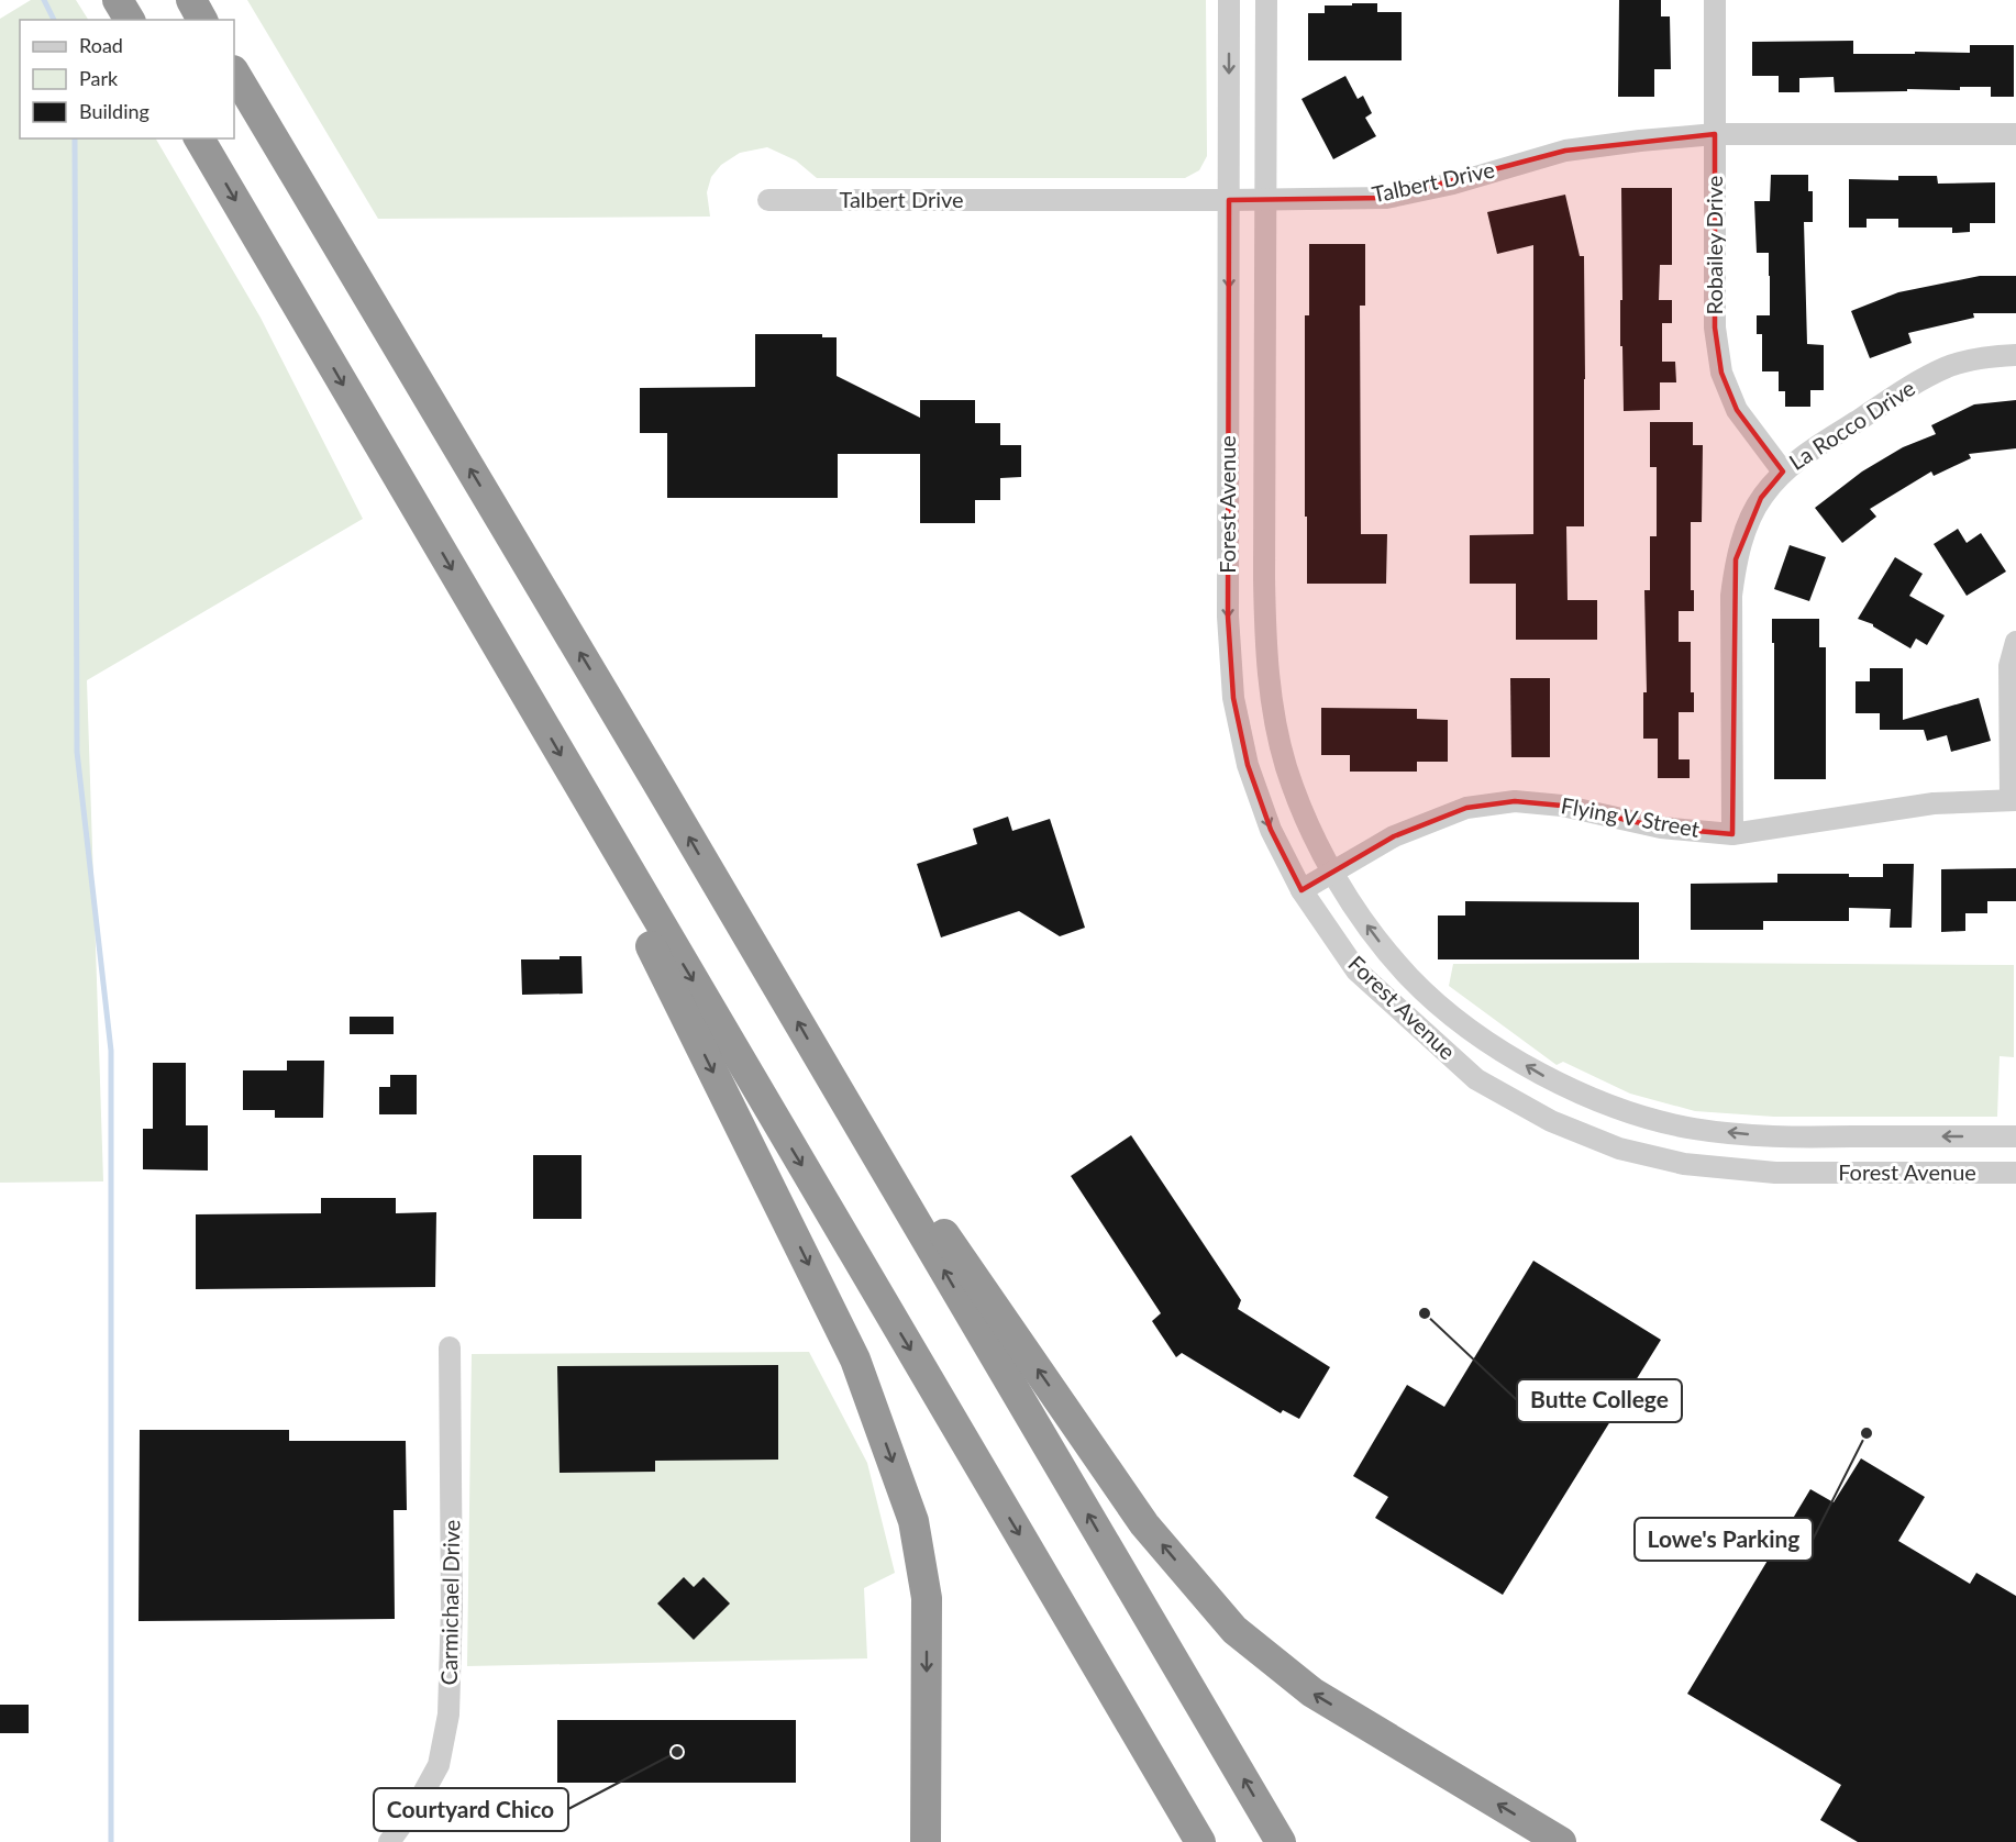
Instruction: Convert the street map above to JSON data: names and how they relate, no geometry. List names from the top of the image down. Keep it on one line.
{"streets":{"street":["Talbert Drive","Robailey Drive","La Rocco Drive","Forest Avenue","Flying V Street","Carmichael Drive"]},"crossings":[["Talbert Drive","Robailey Drive"],["Talbert Drive","Forest Avenue"],["Robailey Drive","La Rocco Drive"],["La Rocco Drive","Flying V Street"],["Forest Avenue","Flying V Street"]],"places":["Butte College","Lowe's Parking","Courtyard Chico"],"legend":["Road","Park","Building"]}
